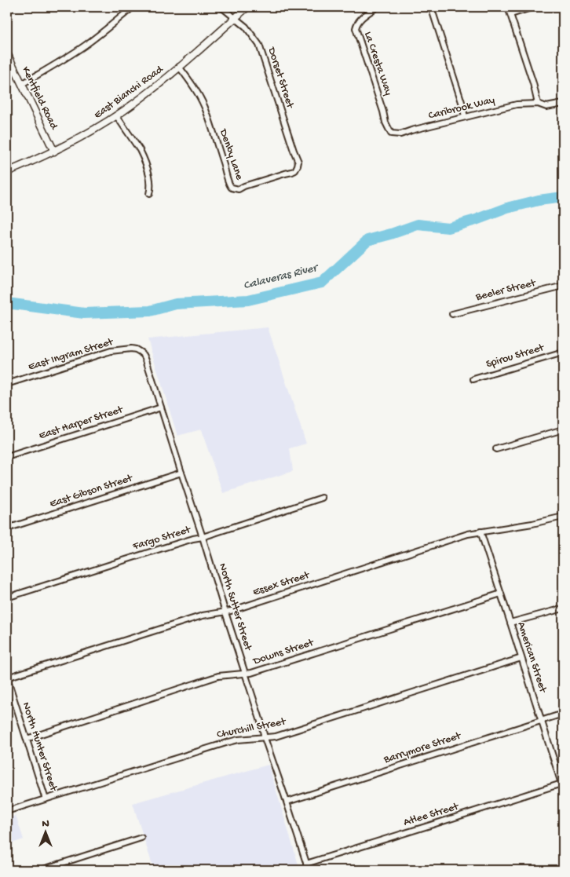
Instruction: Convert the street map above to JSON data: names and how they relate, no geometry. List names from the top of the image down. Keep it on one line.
{"streets":{"street":["La Cresta Way","Dorset Street","East Bianchi Road","Kentfield Road","Caribrook Way","Denby Lane","Beeler Street","East Ingram Street","Spirou Street","East Harper Street","East Gibson Street","Fargo Street","Essex Street","North Sutter Street","Downs Street","American Street","Churchill Street","North Hunter Street","Barrymore Street","Atlee Street"]},"crossings":[["La Cresta Way","Caribrook Way"],["Dorset Street","East Bianchi Road"],["Dorset Street","Denby Lane"],["East Bianchi Road","Kentfield Road"],["East Bianchi Road","Denby Lane"],["East Ingram Street","North Sutter Street"],["East Harper Street","North Sutter Street"],["East Gibson Street","North Sutter Street"],["Fargo Street","North Sutter Street"],["Essex Street","North Sutter Street"],["Essex Street","American Street"],["Essex Street","North Hunter Street"],["North Sutter Street","Downs Street"],["North Sutter Street","Churchill Street"],["North Sutter Street","Barrymore Street"],["North Sutter Street","Atlee Street"],["Downs Street","American Street"],["Downs Street","North Hunter Street"],["American Street","Churchill Street"],["American Street","Barrymore Street"],["American Street","Atlee Street"],["Churchill Street","North Hunter Street"]],"water":["Calaveras River"],"north":"top"}
